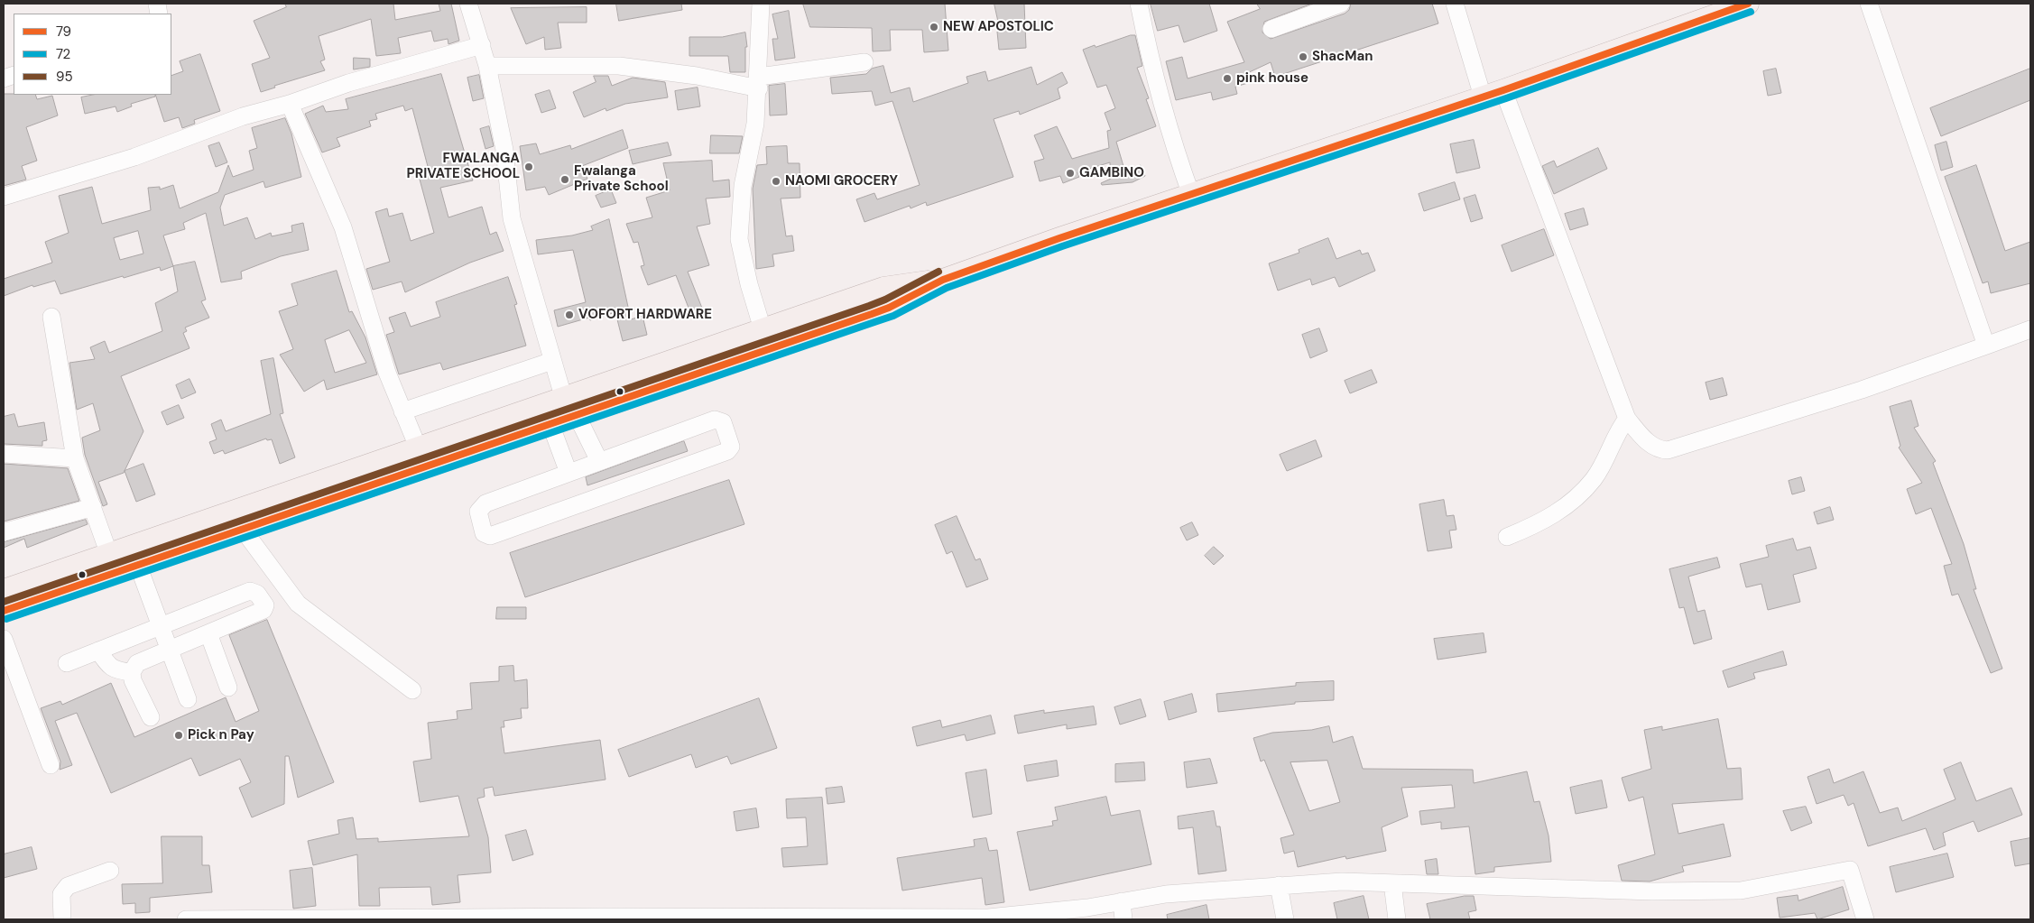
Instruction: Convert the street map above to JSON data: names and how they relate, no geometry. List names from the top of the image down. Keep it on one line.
{"places":["NEW APOSTOLIC","ShacMan","pink house","FWALANGA PRIVATE SCHOOL","GAMBINO","Fwalanga Private School","NAOMI GROCERY","VOFORT HARDWARE","Pick n Pay"],"lines":["transit line 79","transit line 72","transit line 95"],"legend":["79","72","95"]}
